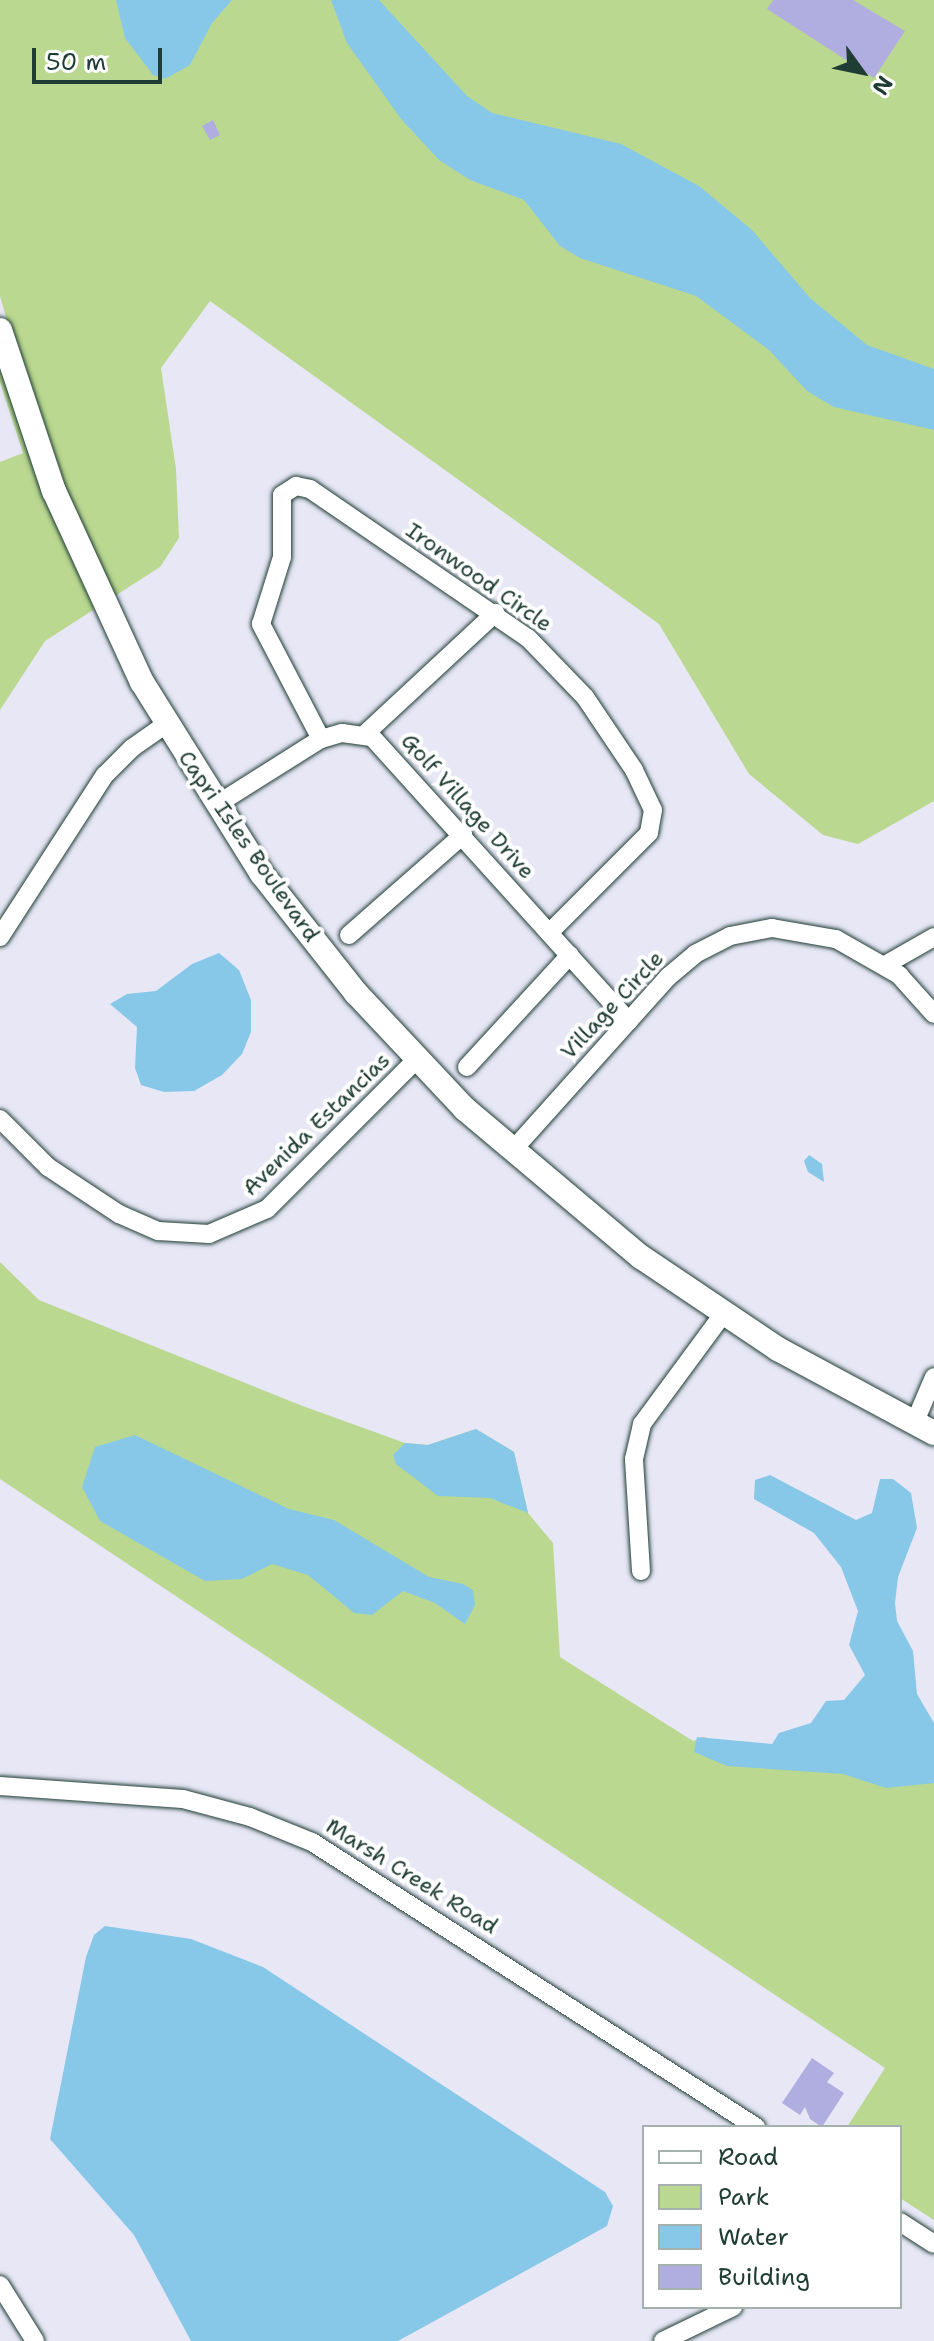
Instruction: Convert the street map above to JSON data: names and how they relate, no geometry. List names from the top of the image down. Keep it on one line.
{"streets":{"street":["Ironwood Circle","Golf Village Drive","Capri Isles Boulevard","Village Circle","Avenida Estancias","Marsh Creek Road"]},"crossings":[["Ironwood Circle","Golf Village Drive"],["Golf Village Drive","Capri Isles Boulevard"],["Capri Isles Boulevard","Village Circle"],["Capri Isles Boulevard","Avenida Estancias"]],"legend":["Road","Park","Water","Building"],"scale_bar":"50 m","north":"bottom right"}
